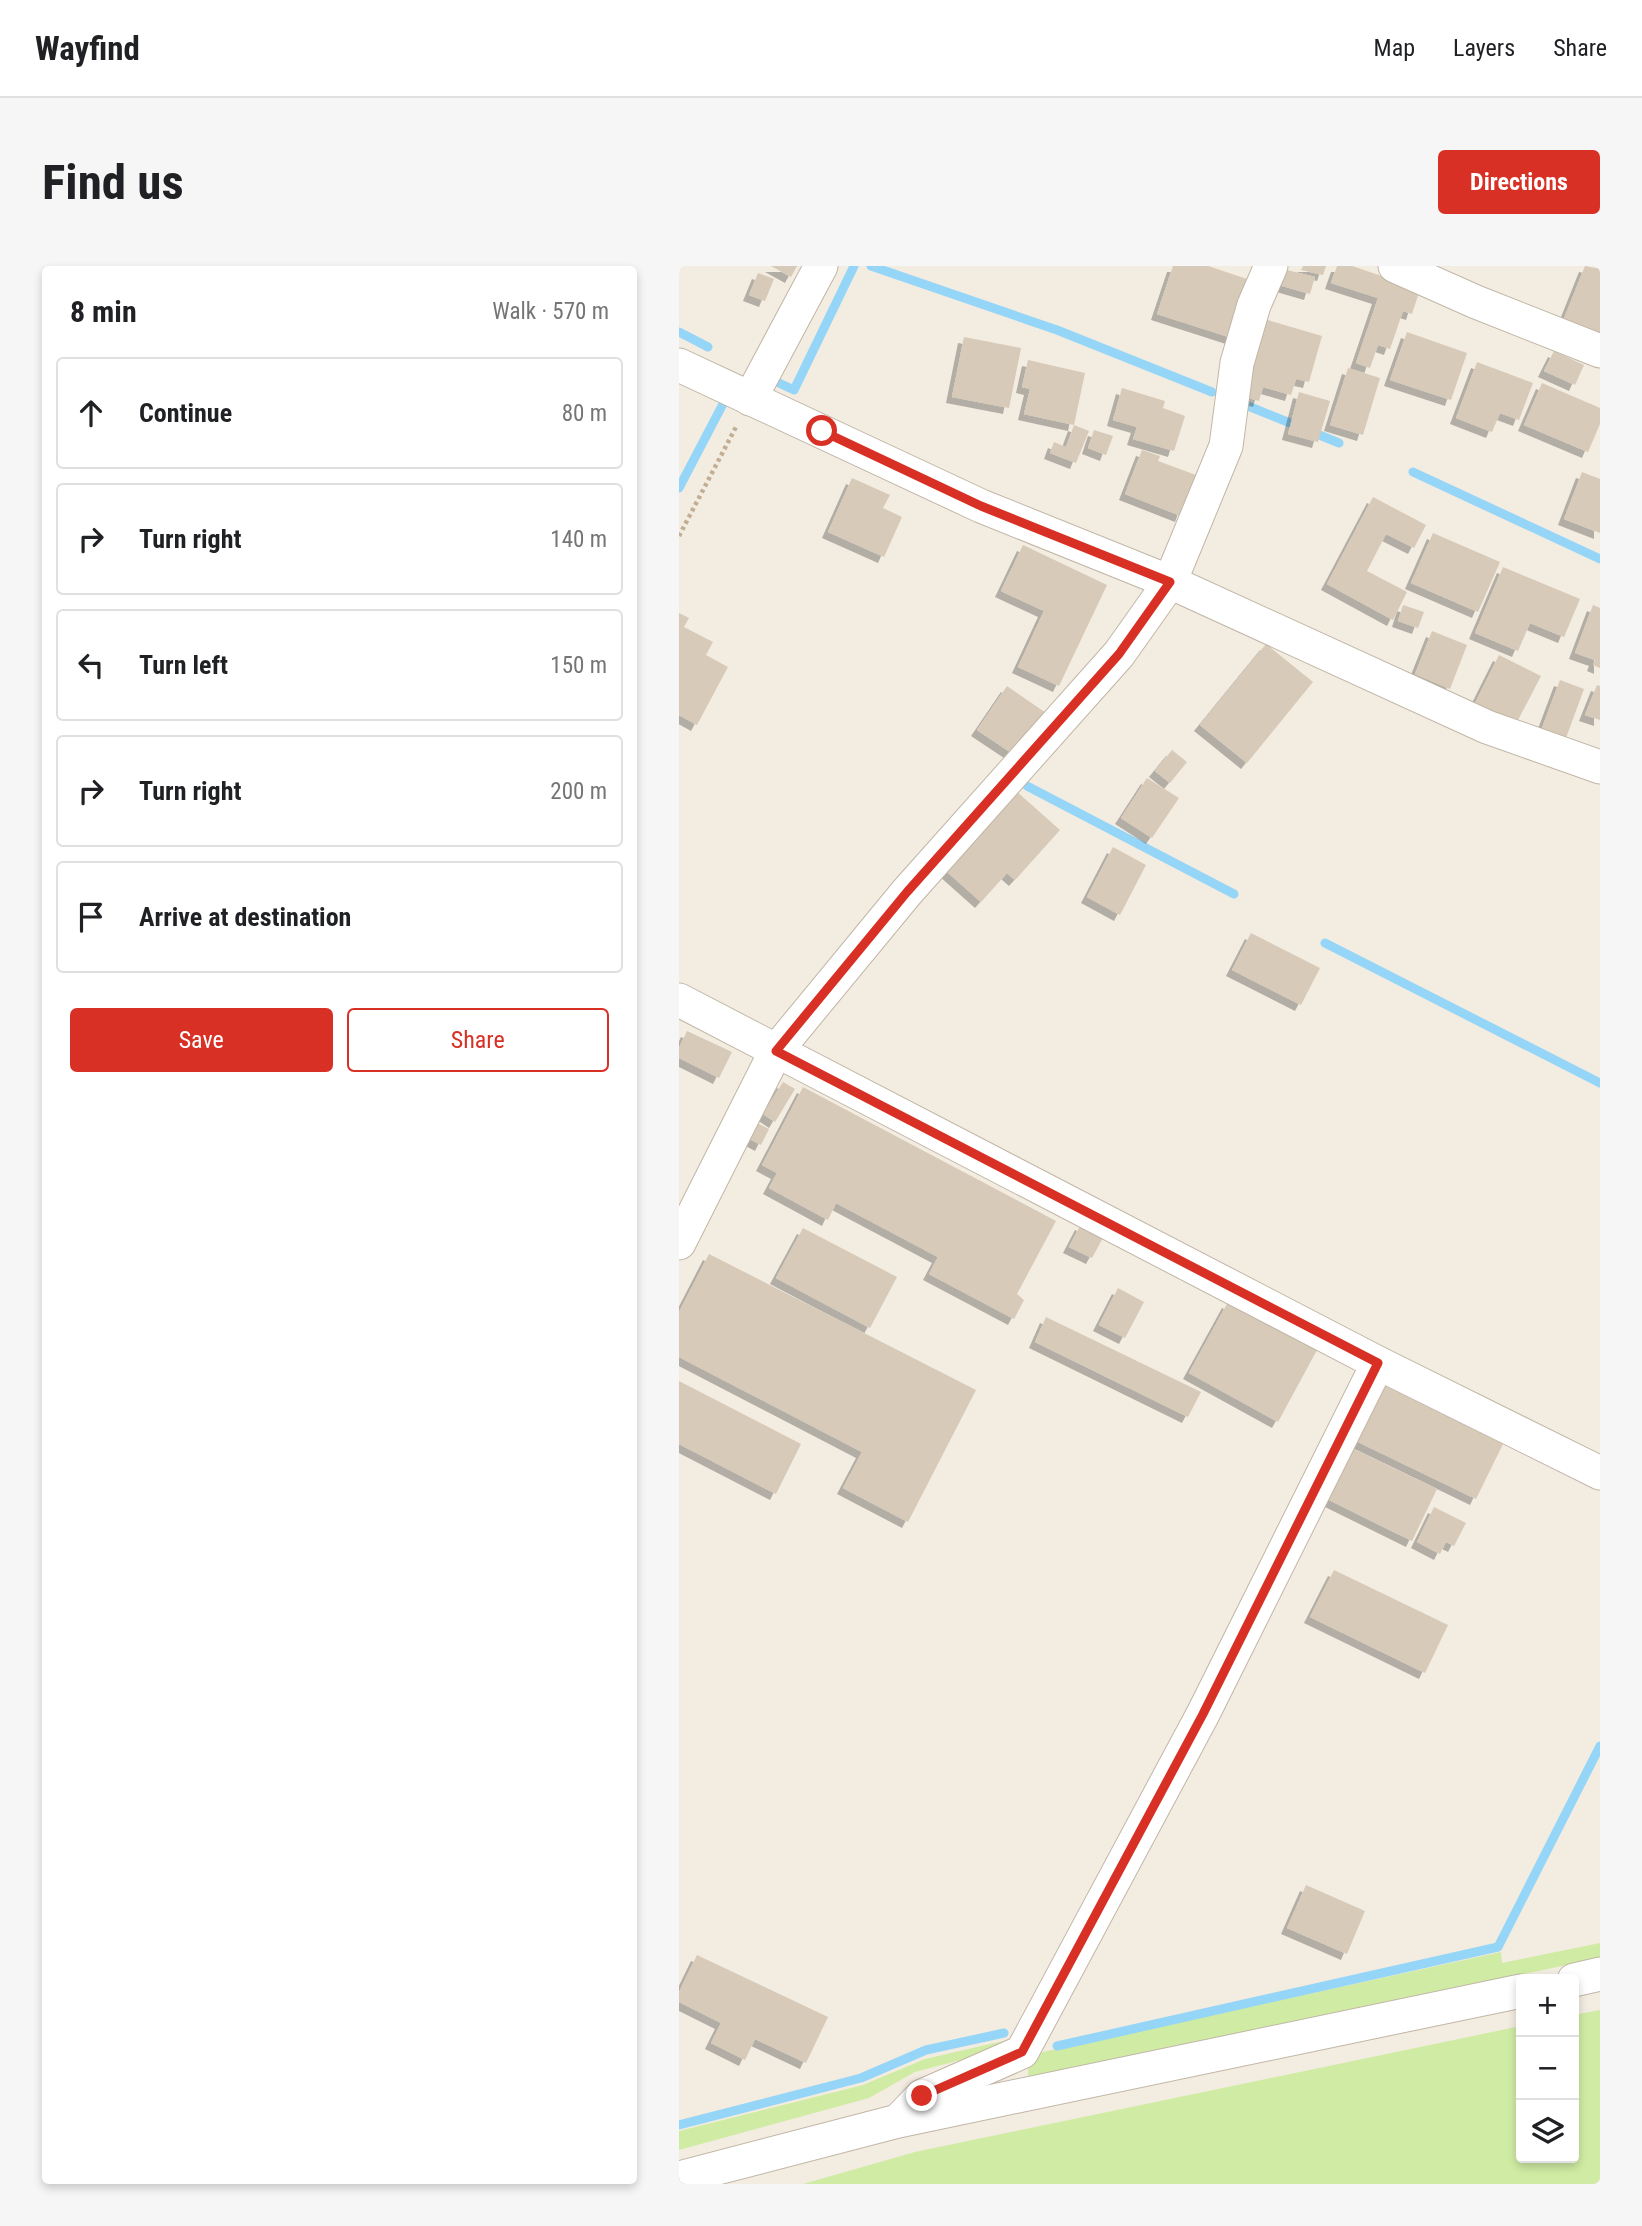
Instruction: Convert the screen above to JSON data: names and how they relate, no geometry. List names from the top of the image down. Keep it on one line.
{"page":{"header":"Wayfind","nav":["Map","Layers","Share"],"buttons":["Directions",["Save","Share"]],"title":"Find us","heading":["8 min","Walk · 570 m"],"list":[["Continue","80 m"],["Turn right","140 m"],["Turn left","150 m"],["Turn right","200 m"],"Arrive at destination"],"map_buttons":["+","−"]}}
